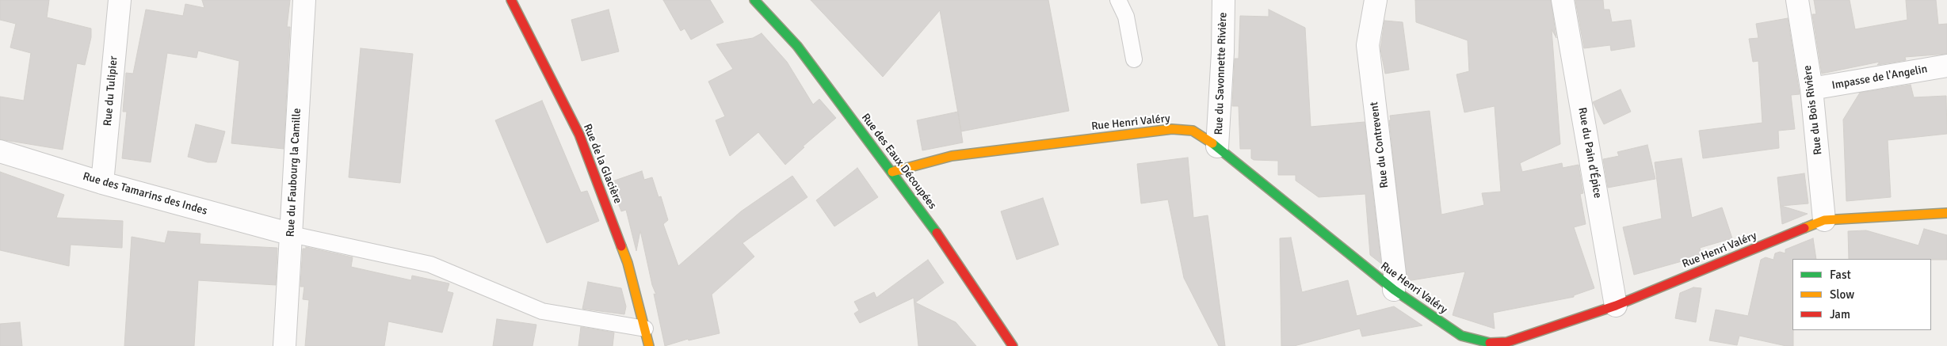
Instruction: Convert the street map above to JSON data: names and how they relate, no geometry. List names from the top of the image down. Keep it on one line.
{"streets":{"street":["Rue du Savonnette Rivière","Impasse de l'Angelin","Rue du Tulipier","Rue du Bois Rivière","Rue Henri Valéry","Rue du Contrevent","Rue du Pain d'Épice","Rue des Eaux Découpées","Rue de la Glacière","Rue du Faubourg la Camille","Rue des Tamarins des Indes"]},"crossings":[["Rue du Savonnette Rivière","Rue Henri Valéry"],["Impasse de l'Angelin","Rue du Bois Rivière"],["Rue du Tulipier","Rue des Tamarins des Indes"],["Rue du Bois Rivière","Rue Henri Valéry"],["Rue Henri Valéry","Rue du Contrevent"],["Rue Henri Valéry","Rue du Pain d'Épice"],["Rue Henri Valéry","Rue des Eaux Découpées"],["Rue du Faubourg la Camille","Rue des Tamarins des Indes"]],"legend":["Fast","Slow","Jam"]}
